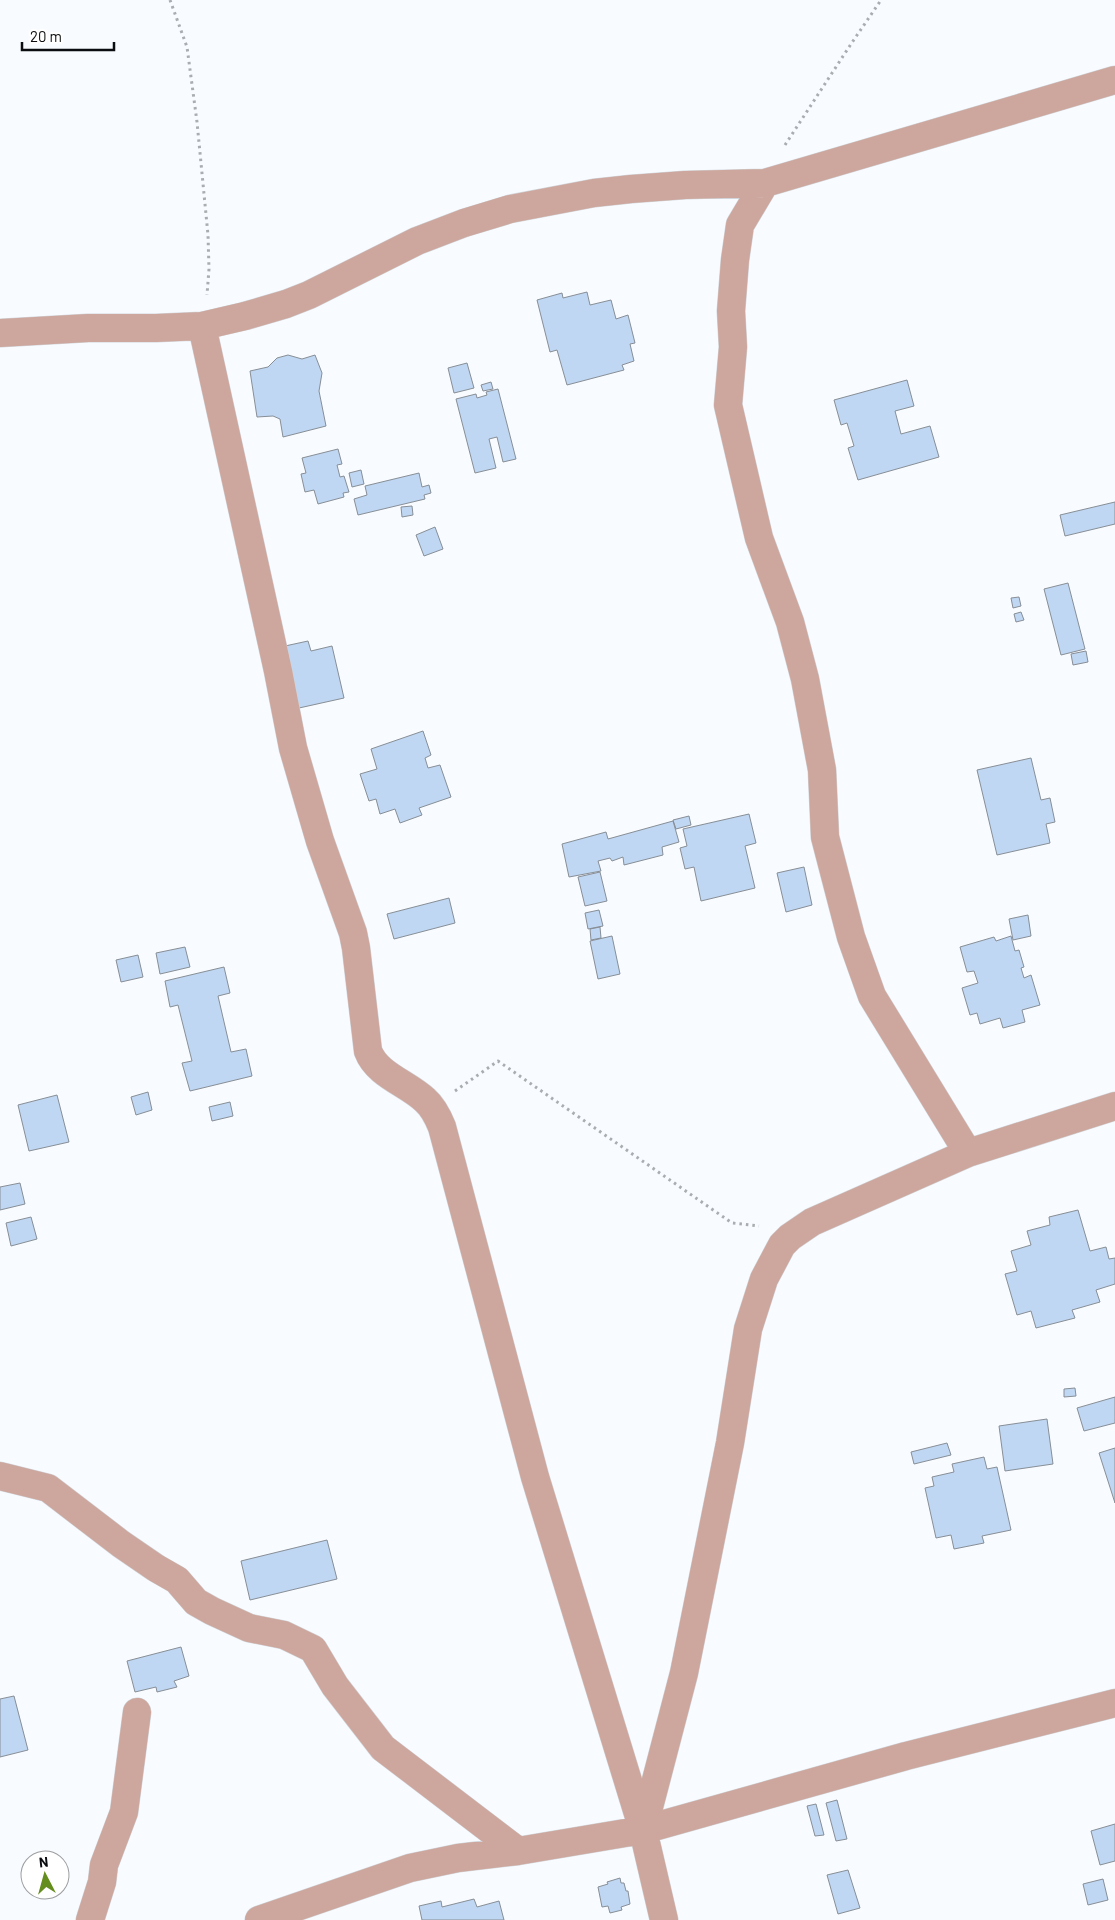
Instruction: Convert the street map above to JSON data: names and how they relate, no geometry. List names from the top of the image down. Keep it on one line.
{"scale_bar":"20 m","north":"top"}
